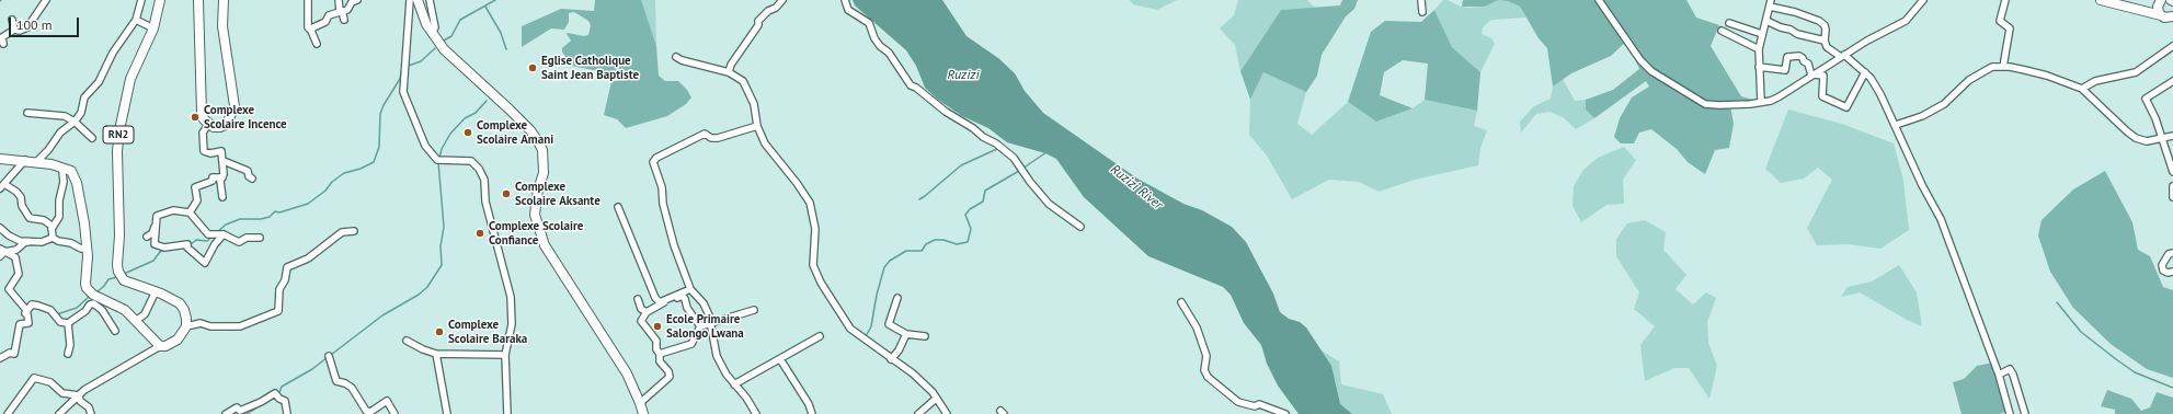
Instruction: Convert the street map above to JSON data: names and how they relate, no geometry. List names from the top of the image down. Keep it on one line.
{"streets":{"highway":["RN2"]},"water":["Ruzizi","Ruzizi River"],"places":["Eglise Catholique Saint Jean Baptiste","Complexe Scolaire Incence","Complexe Scolaire Amani","Complexe Scolaire Aksante","Complexe Scolaire Confiance","Ecole Primaire Salongo Lwana","Complexe Scolaire Baraka"],"scale_bar":"100 m"}
